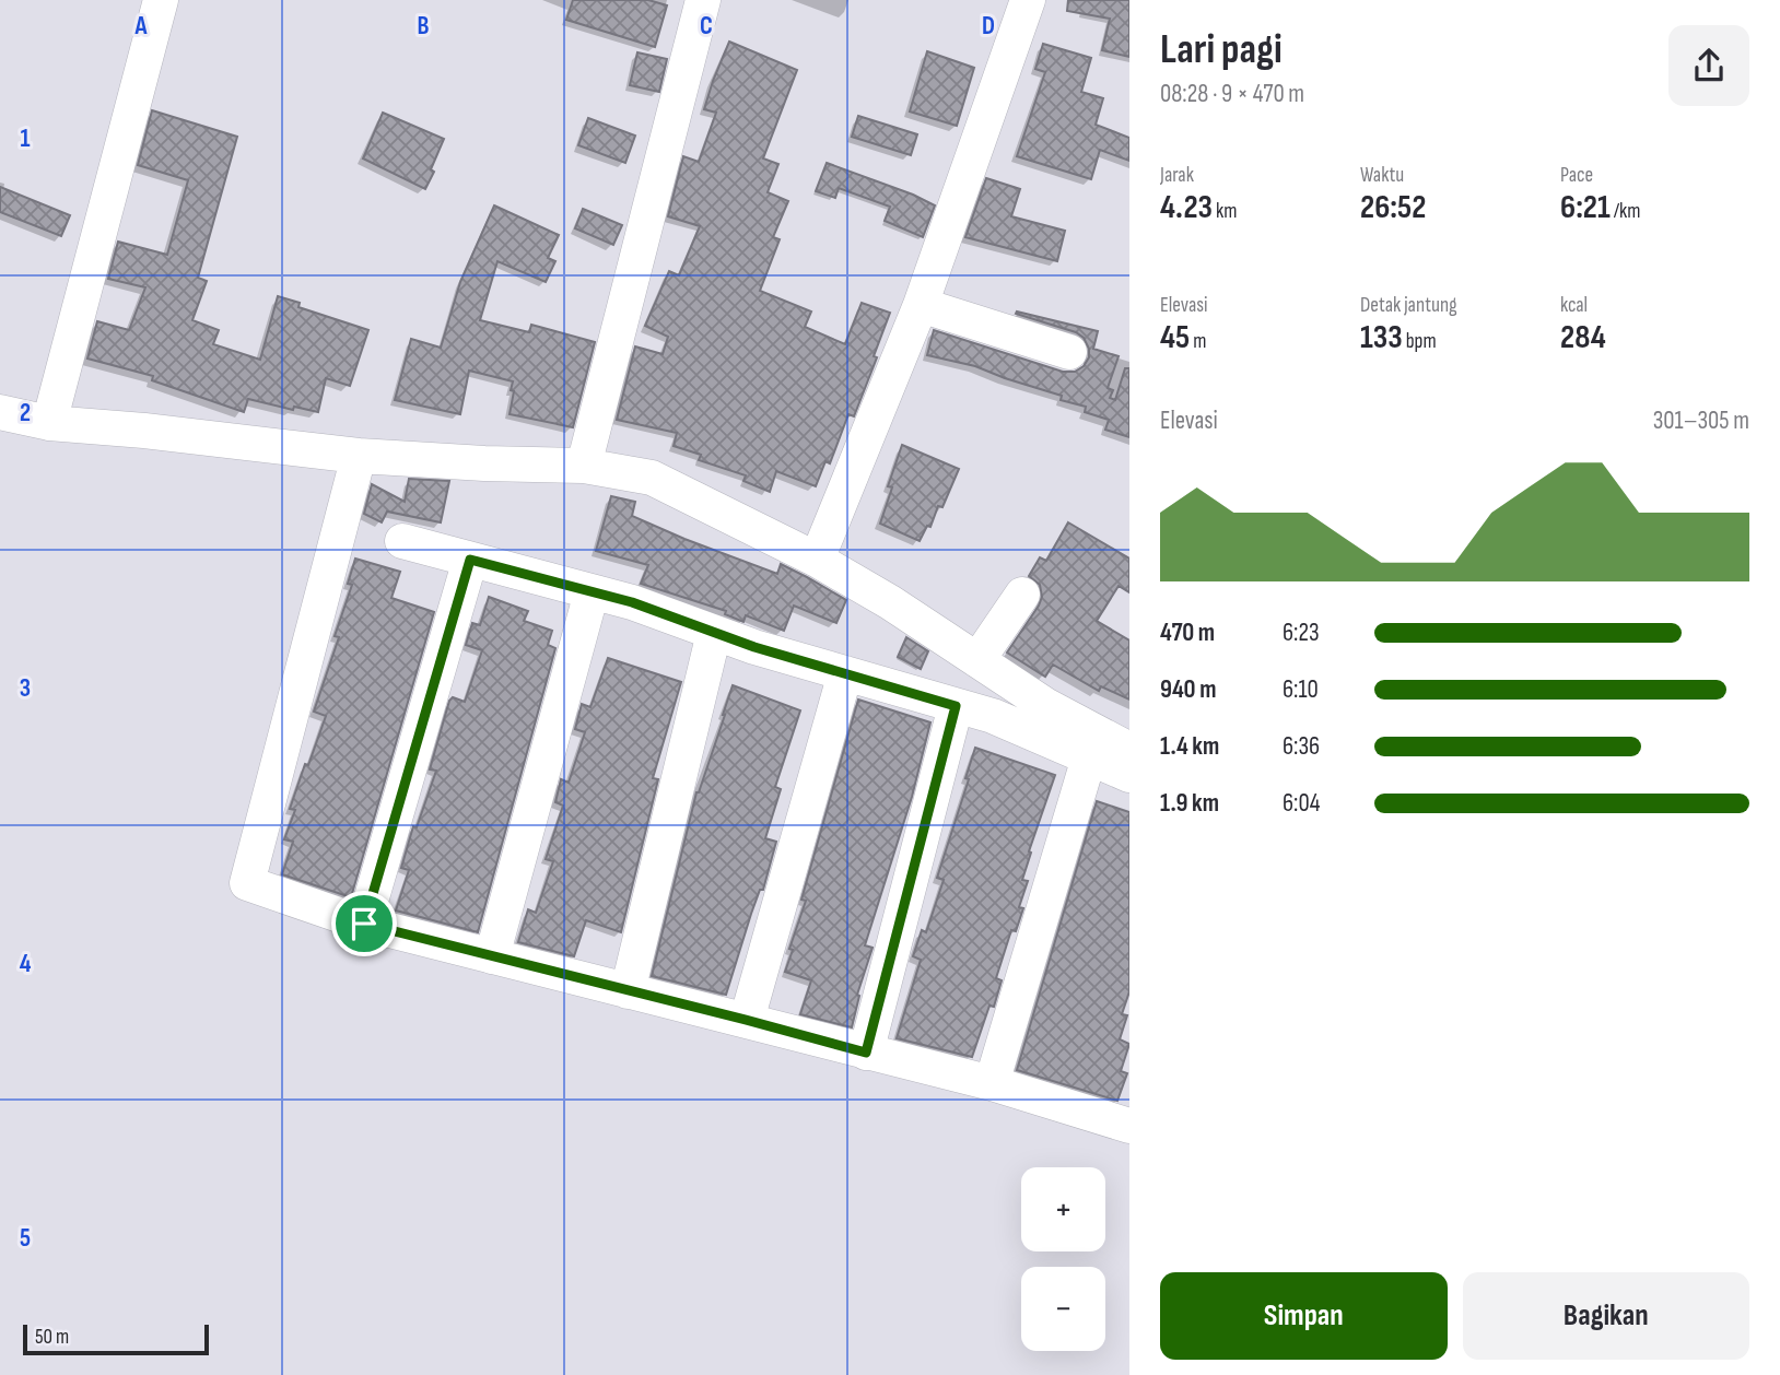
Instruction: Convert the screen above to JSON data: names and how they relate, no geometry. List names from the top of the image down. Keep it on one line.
{"scale_bar":"50 m","page":{"heading":["Lari pagi","08:28 · 9 × 470 m"],"stats":[["Jarak","4.23 km"],["Waktu","26:52"],["Pace","6:21 /km"],["Elevasi","45 m"],["Detak jantung","133 bpm"],["kcal","284"]],"chart":["Elevasi","301–305 m"],"list":[{"name":"470 m","note":"6:23"},{"name":"940 m","note":"6:10"},{"name":"1.4 km","note":"6:36"},{"name":"1.9 km","note":"6:04"}],"map_buttons":["+","−"],"buttons":["Simpan","Bagikan"],"scale":"50 m"},"grid":{"columns":["A","B","C","D"],"rows":["1","2","3","4","5"]}}
